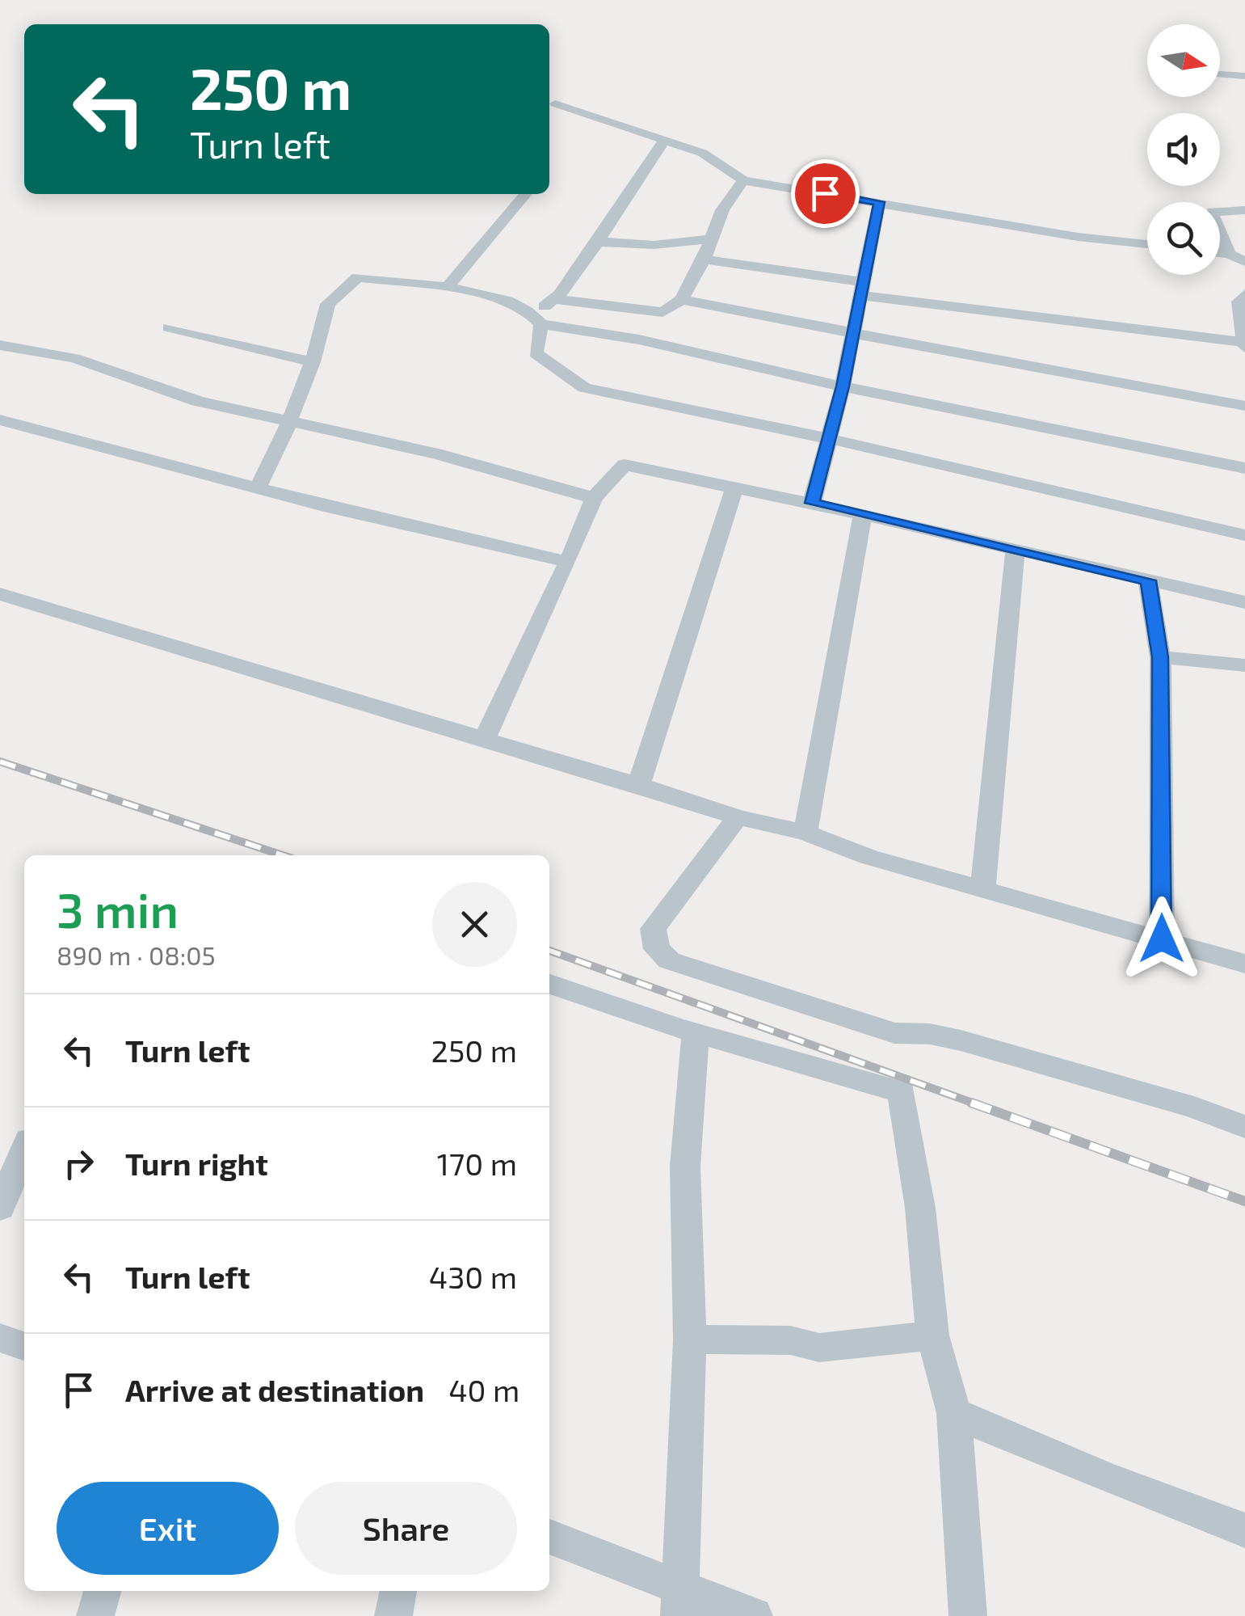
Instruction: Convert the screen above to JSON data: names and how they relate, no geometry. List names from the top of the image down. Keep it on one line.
{"north":"right","page":{"turn":["250 m","Turn left"],"heading":["3 min","890 m · 08:05"],"list":[{"name":"Turn left","value":"250 m"},{"name":"Turn right","value":"170 m"},{"name":"Turn left","value":"430 m"},{"name":"Arrive at destination","value":"40 m"}],"buttons":["Exit","Share"]}}
